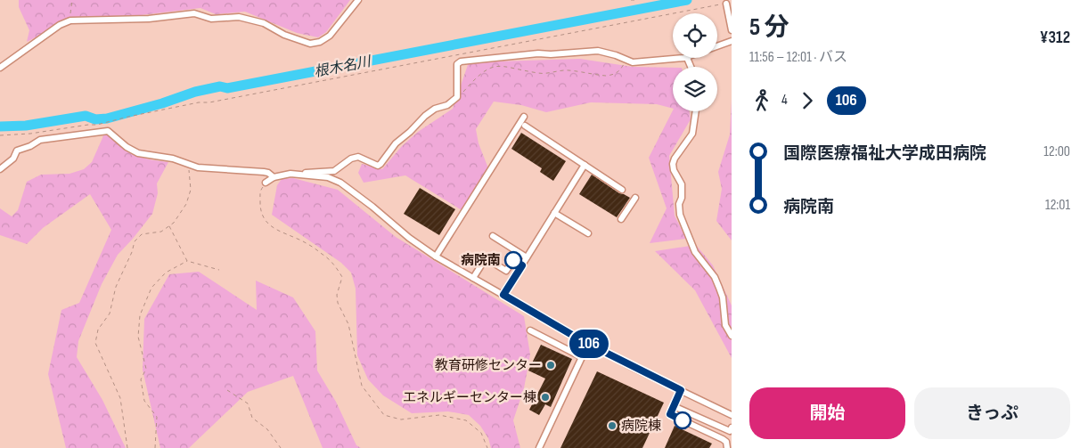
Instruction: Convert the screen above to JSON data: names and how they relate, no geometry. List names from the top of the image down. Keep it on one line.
{"water":["根木名川"],"places":["病院南","教育研修センター","エネルギーセンター棟","病院棟"],"lines":["bus line 106"],"page":{"on_map":"106","heading":["5 分","11:56 – 12:01 · バス","¥312"],"legs":["4","106"],"list":[{"name":"国際医療福祉大学成田病院","value":"12:00"},{"name":"病院南","value":"12:01"}],"buttons":["開始","きっぷ"]}}
